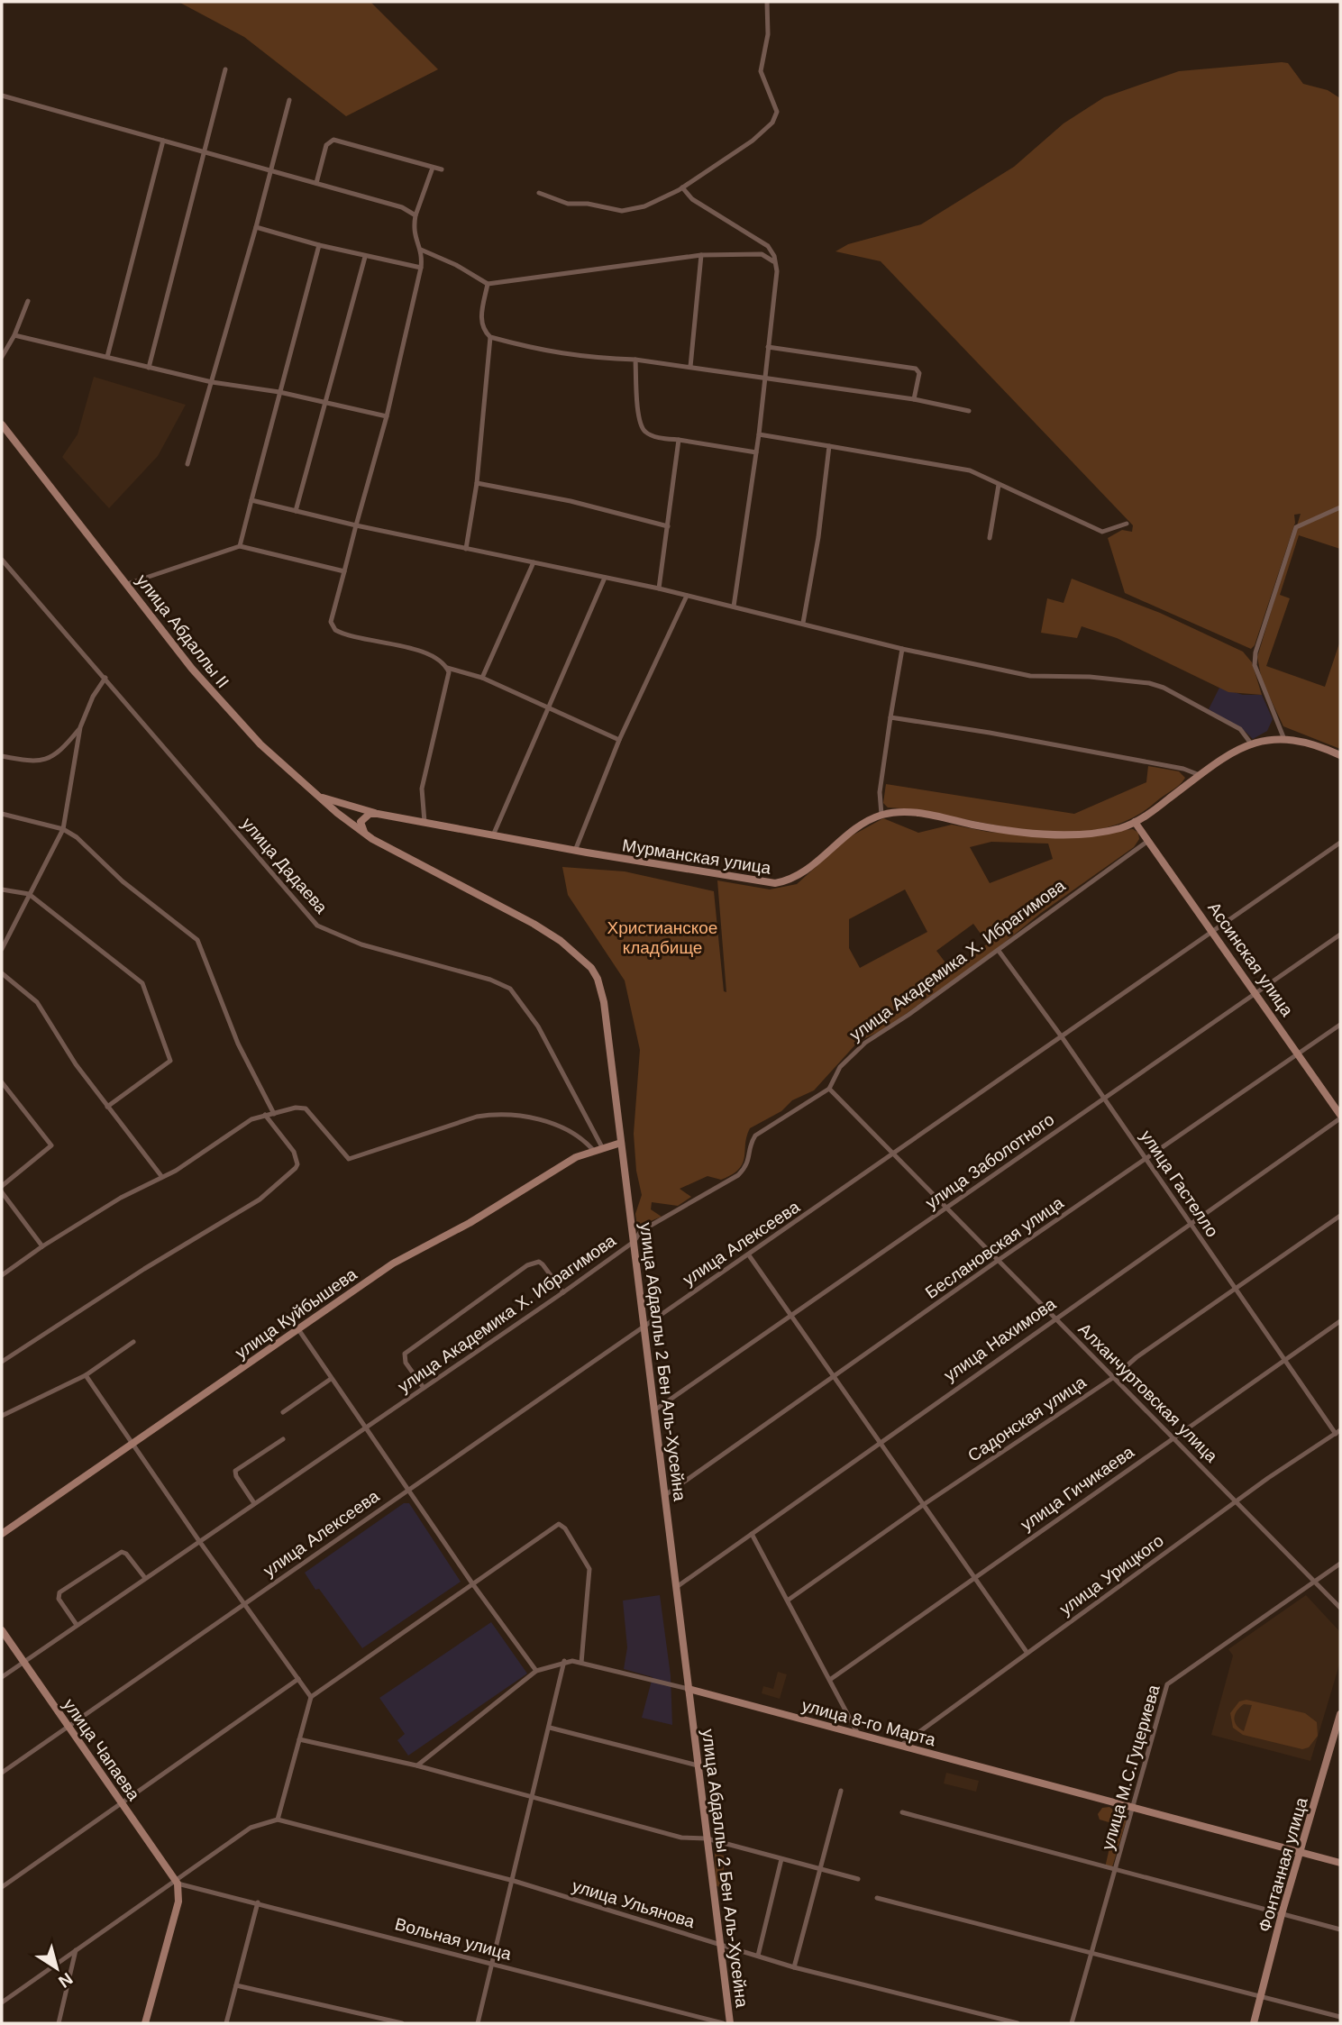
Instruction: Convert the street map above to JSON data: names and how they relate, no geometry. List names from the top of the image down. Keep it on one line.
{"streets":{"street":["улица Абдаллы II","Мурманская улица","улица Дадаева","Ассинская улица","улица Академика Х. Ибрагимова","улица Заболотного","улица Гастелло","улица Алексеева","Беслановская улица","улица Куйбышева","улица Нахимова","улица Абдаллы 2 Бен Аль-Хусейна","Алханчуртовская улица","Садонская улица","улица Гичикаева","улица Урицкого","улица 8-го Марта","улица Чапаева","улица М.С.Гуцериева","Фонтанная улица","улица Ульянова","Вольная улица"]},"crossings":[["улица Абдаллы II","Мурманская улица"],["улица Абдаллы II","улица Абдаллы 2 Бен Аль-Хусейна"],["Мурманская улица","Ассинская улица"],["улица Дадаева","улица Куйбышева"],["Ассинская улица","улица Академика Х. Ибрагимова"],["Ассинская улица","улица Заболотного"],["Ассинская улица","улица Алексеева"],["Ассинская улица","Беслановская улица"],["Ассинская улица","улица Нахимова"],["улица Академика Х. Ибрагимова","улица Гастелло"],["улица Академика Х. Ибрагимова","улица Абдаллы 2 Бен Аль-Хусейна"],["улица Академика Х. Ибрагимова","Алханчуртовская улица"],["улица Академика Х. Ибрагимова","улица Чапаева"],["улица Заболотного","улица Гастелло"],["улица Заболотного","улица Абдаллы 2 Бен Аль-Хусейна"],["улица Заболотного","Алханчуртовская улица"],["улица Гастелло","улица Алексеева"],["улица Гастелло","Беслановская улица"],["улица Гастелло","улица Нахимова"],["улица Гастелло","Садонская улица"],["улица Гастелло","улица Гичикаева"],["улица Гастелло","улица Урицкого"],["улица Алексеева","улица Абдаллы 2 Бен Аль-Хусейна"],["улица Алексеева","Алханчуртовская улица"],["улица Алексеева","улица Чапаева"],["Беслановская улица","улица Абдаллы 2 Бен Аль-Хусейна"],["Беслановская улица","Алханчуртовская улица"],["улица Куйбышева","улица Абдаллы 2 Бен Аль-Хусейна"],["улица Нахимова","улица Абдаллы 2 Бен Аль-Хусейна"],["улица Нахимова","Алханчуртовская улица"],["улица Абдаллы 2 Бен Аль-Хусейна","улица 8-го Марта"],["улица Абдаллы 2 Бен Аль-Хусейна","улица Ульянова"],["Алханчуртовская улица","Садонская улица"],["Алханчуртовская улица","улица Гичикаева"],["Алханчуртовская улица","улица Урицкого"],["Алханчуртовская улица","улица М.С.Гуцериева"],["улица Урицкого","улица 8-го Марта"],["улица 8-го Марта","улица М.С.Гуцериева"],["улица 8-го Марта","Фонтанная улица"],["улица Чапаева","Вольная улица"]],"parks":["Христианское кладбище"],"north":"bottom right"}
